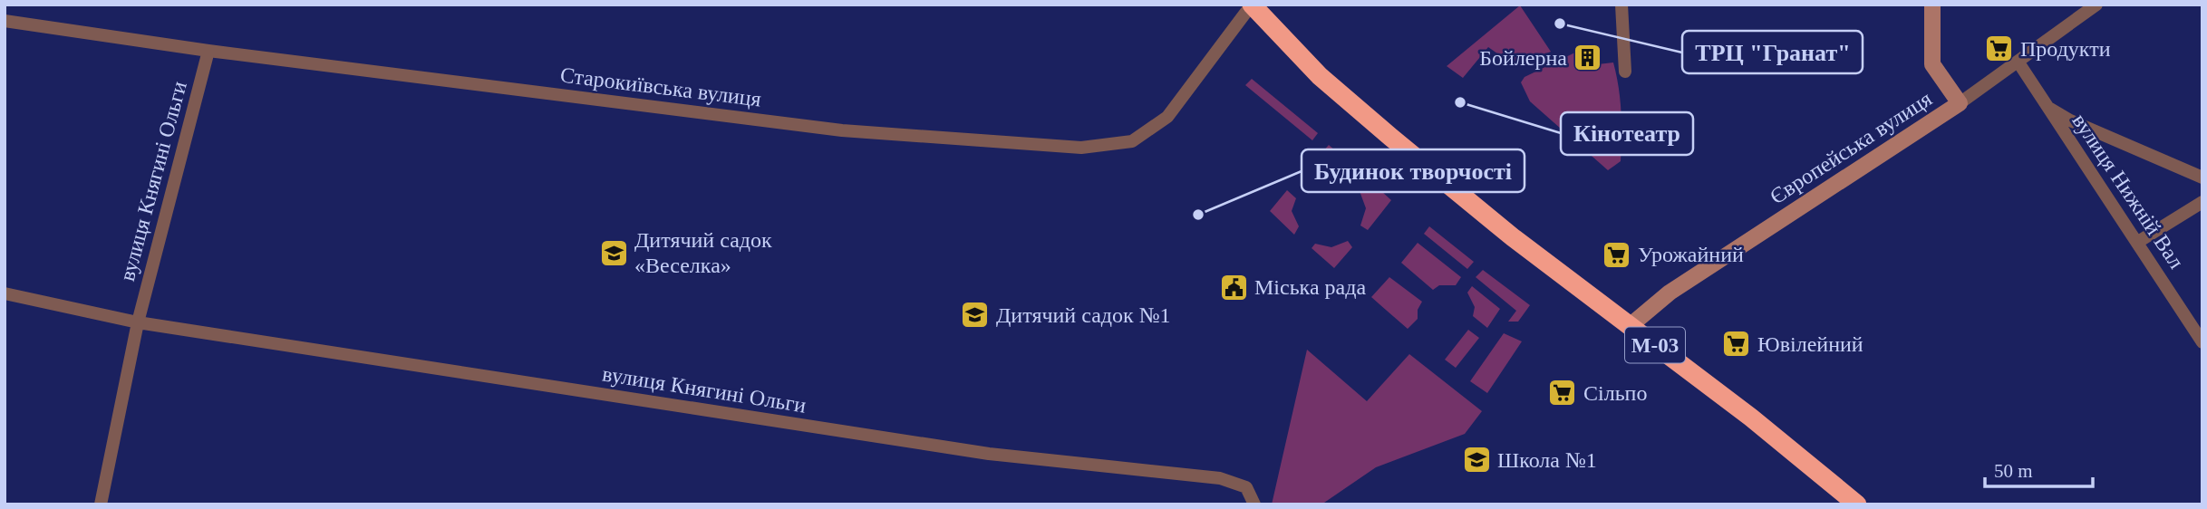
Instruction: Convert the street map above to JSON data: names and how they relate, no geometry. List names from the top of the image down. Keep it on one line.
{"streets":{"highway":["М-03"],"main road":["Європейська вулиця"],"street":["Старокиївська вулиця","вулиця Княгині Ольги","вулиця Нижній Вал"]},"crossings":[["Старокиївська вулиця","вулиця Княгині Ольги"],["Старокиївська вулиця","М-03"],["Європейська вулиця","вулиця Нижній Вал"],["Європейська вулиця","М-03"]],"places":{"other":["ТРЦ \"Гранат\"","Кінотеатр","Будинок творчості"],"supermarket":["Продукти","Урожайний","Ювілейний","Сільпо"],"building":["Бойлерна"],"school or university":["Дитячий садок «Веселка»","Дитячий садок №1","Школа №1"],"public building":["Міська рада"]},"scale_bar":"50 m"}
